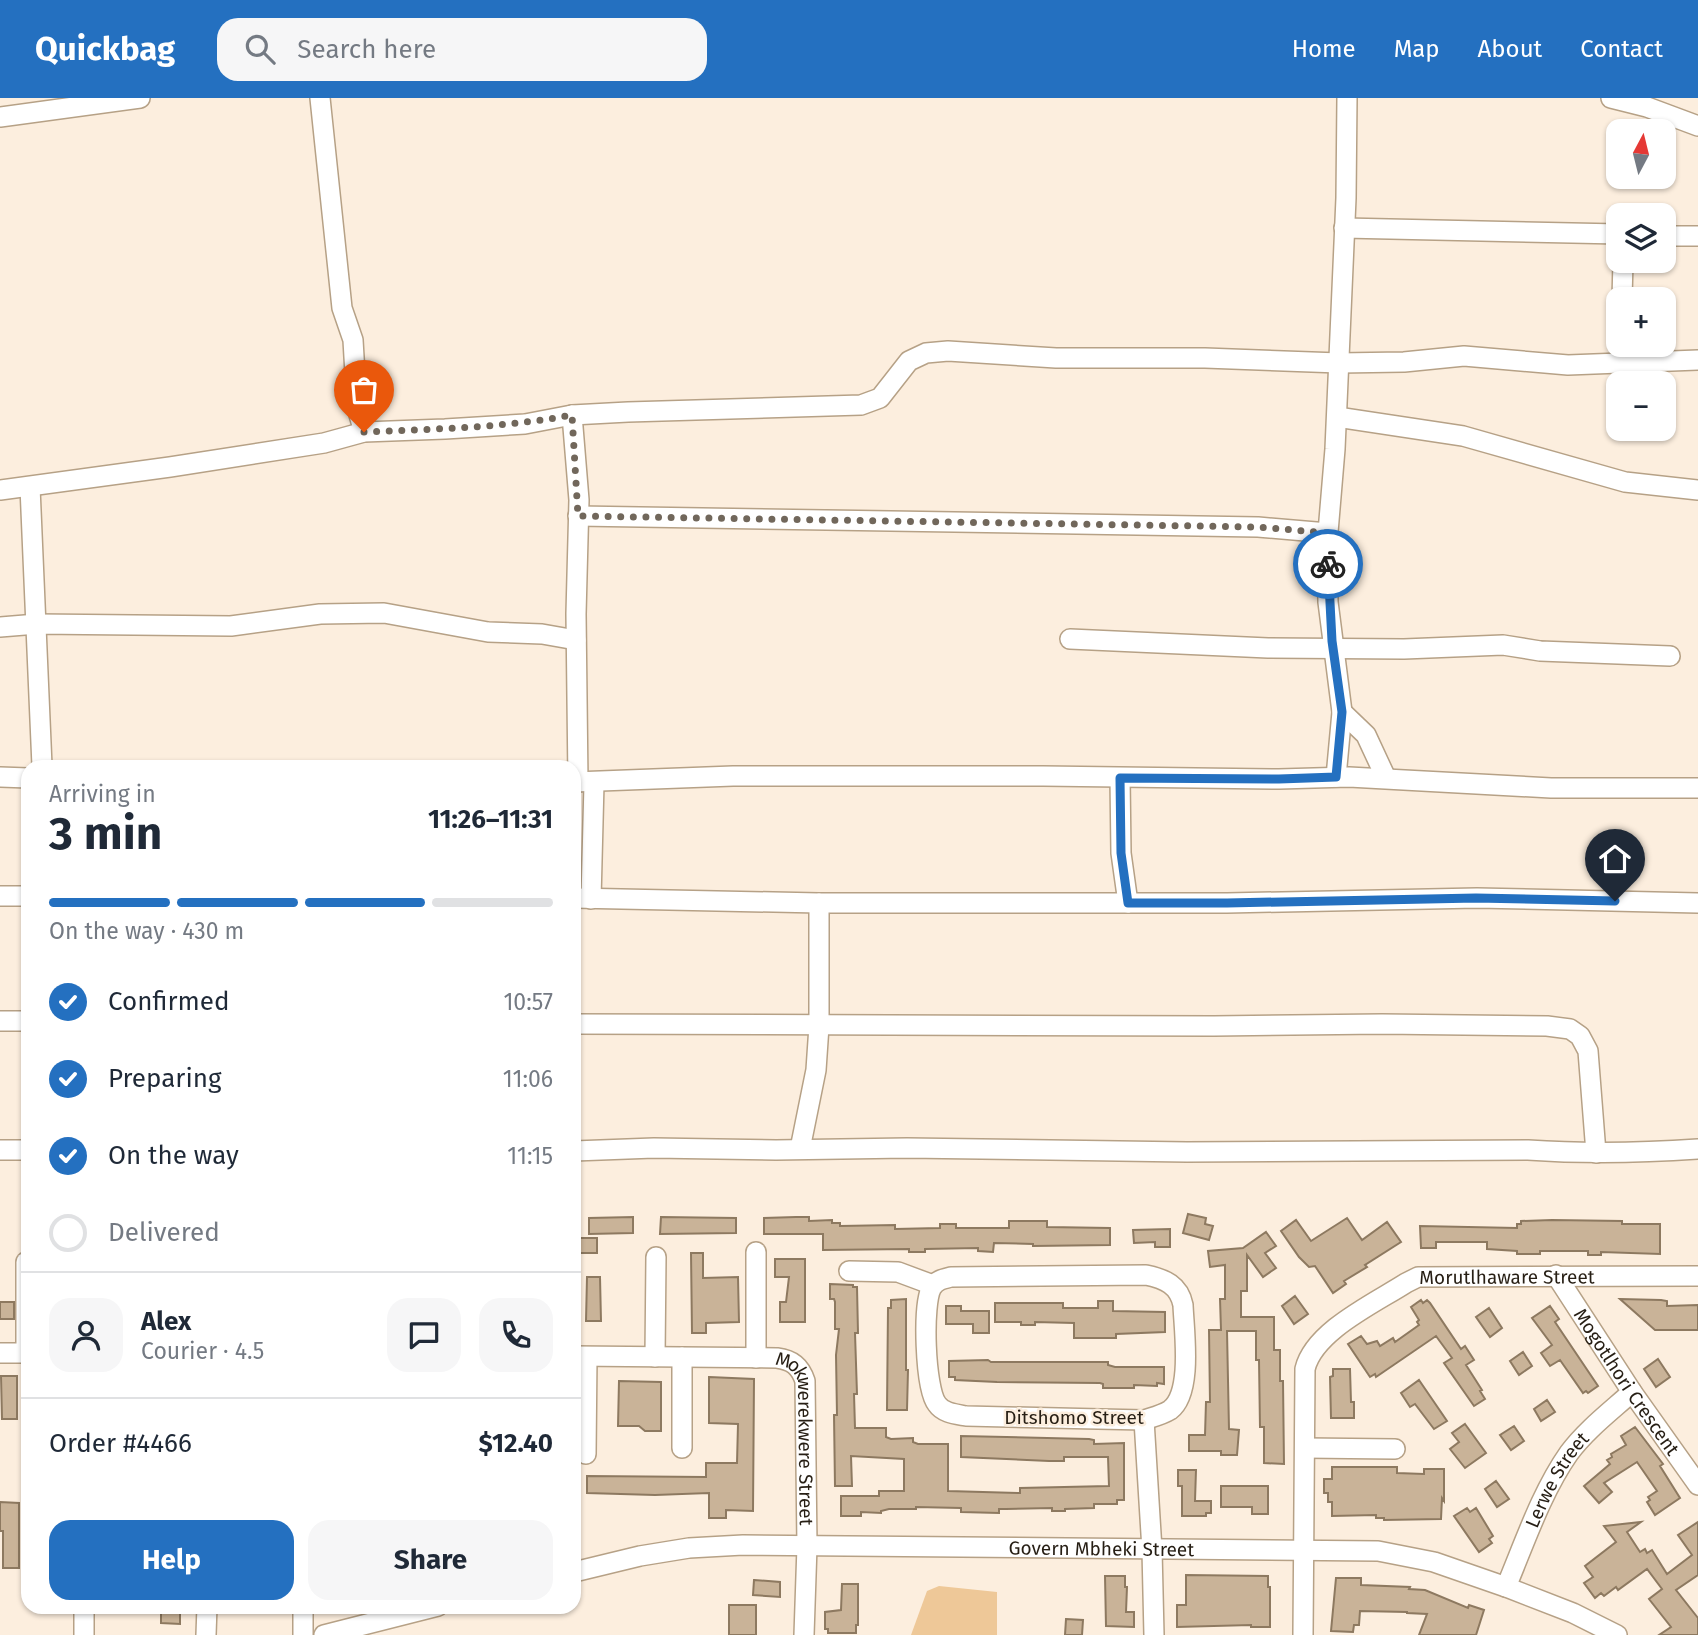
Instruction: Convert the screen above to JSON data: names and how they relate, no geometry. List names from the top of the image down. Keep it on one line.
{"streets":{"street":["Morutlhaware Street","Mogotlhori Crescent","Ditshomo Street","Mokwerekwere Street","Lerwe Street","Govern Mbheki Street"]},"crossings":[["Morutlhaware Street","Mogotlhori Crescent"],["Morutlhaware Street","Govern Mbheki Street"],["Mogotlhori Crescent","Lerwe Street"],["Mokwerekwere Street","Govern Mbheki Street"],["Lerwe Street","Govern Mbheki Street"]],"north":"top","page":{"header":"Quickbag","search":"Search here","nav":["Home","Map","About","Contact"],"map_buttons":["+","−"],"heading":["3 min","Arriving in","11:26–11:31"],"panel":["Alex","Courier · 4.5","Order #4466","$12.40"],"bar":"On the way · 430 m","list":[["Confirmed","10:57"],["Preparing","11:06"],["On the way","11:15"],"Delivered"],"buttons":["Help","Share"]}}
